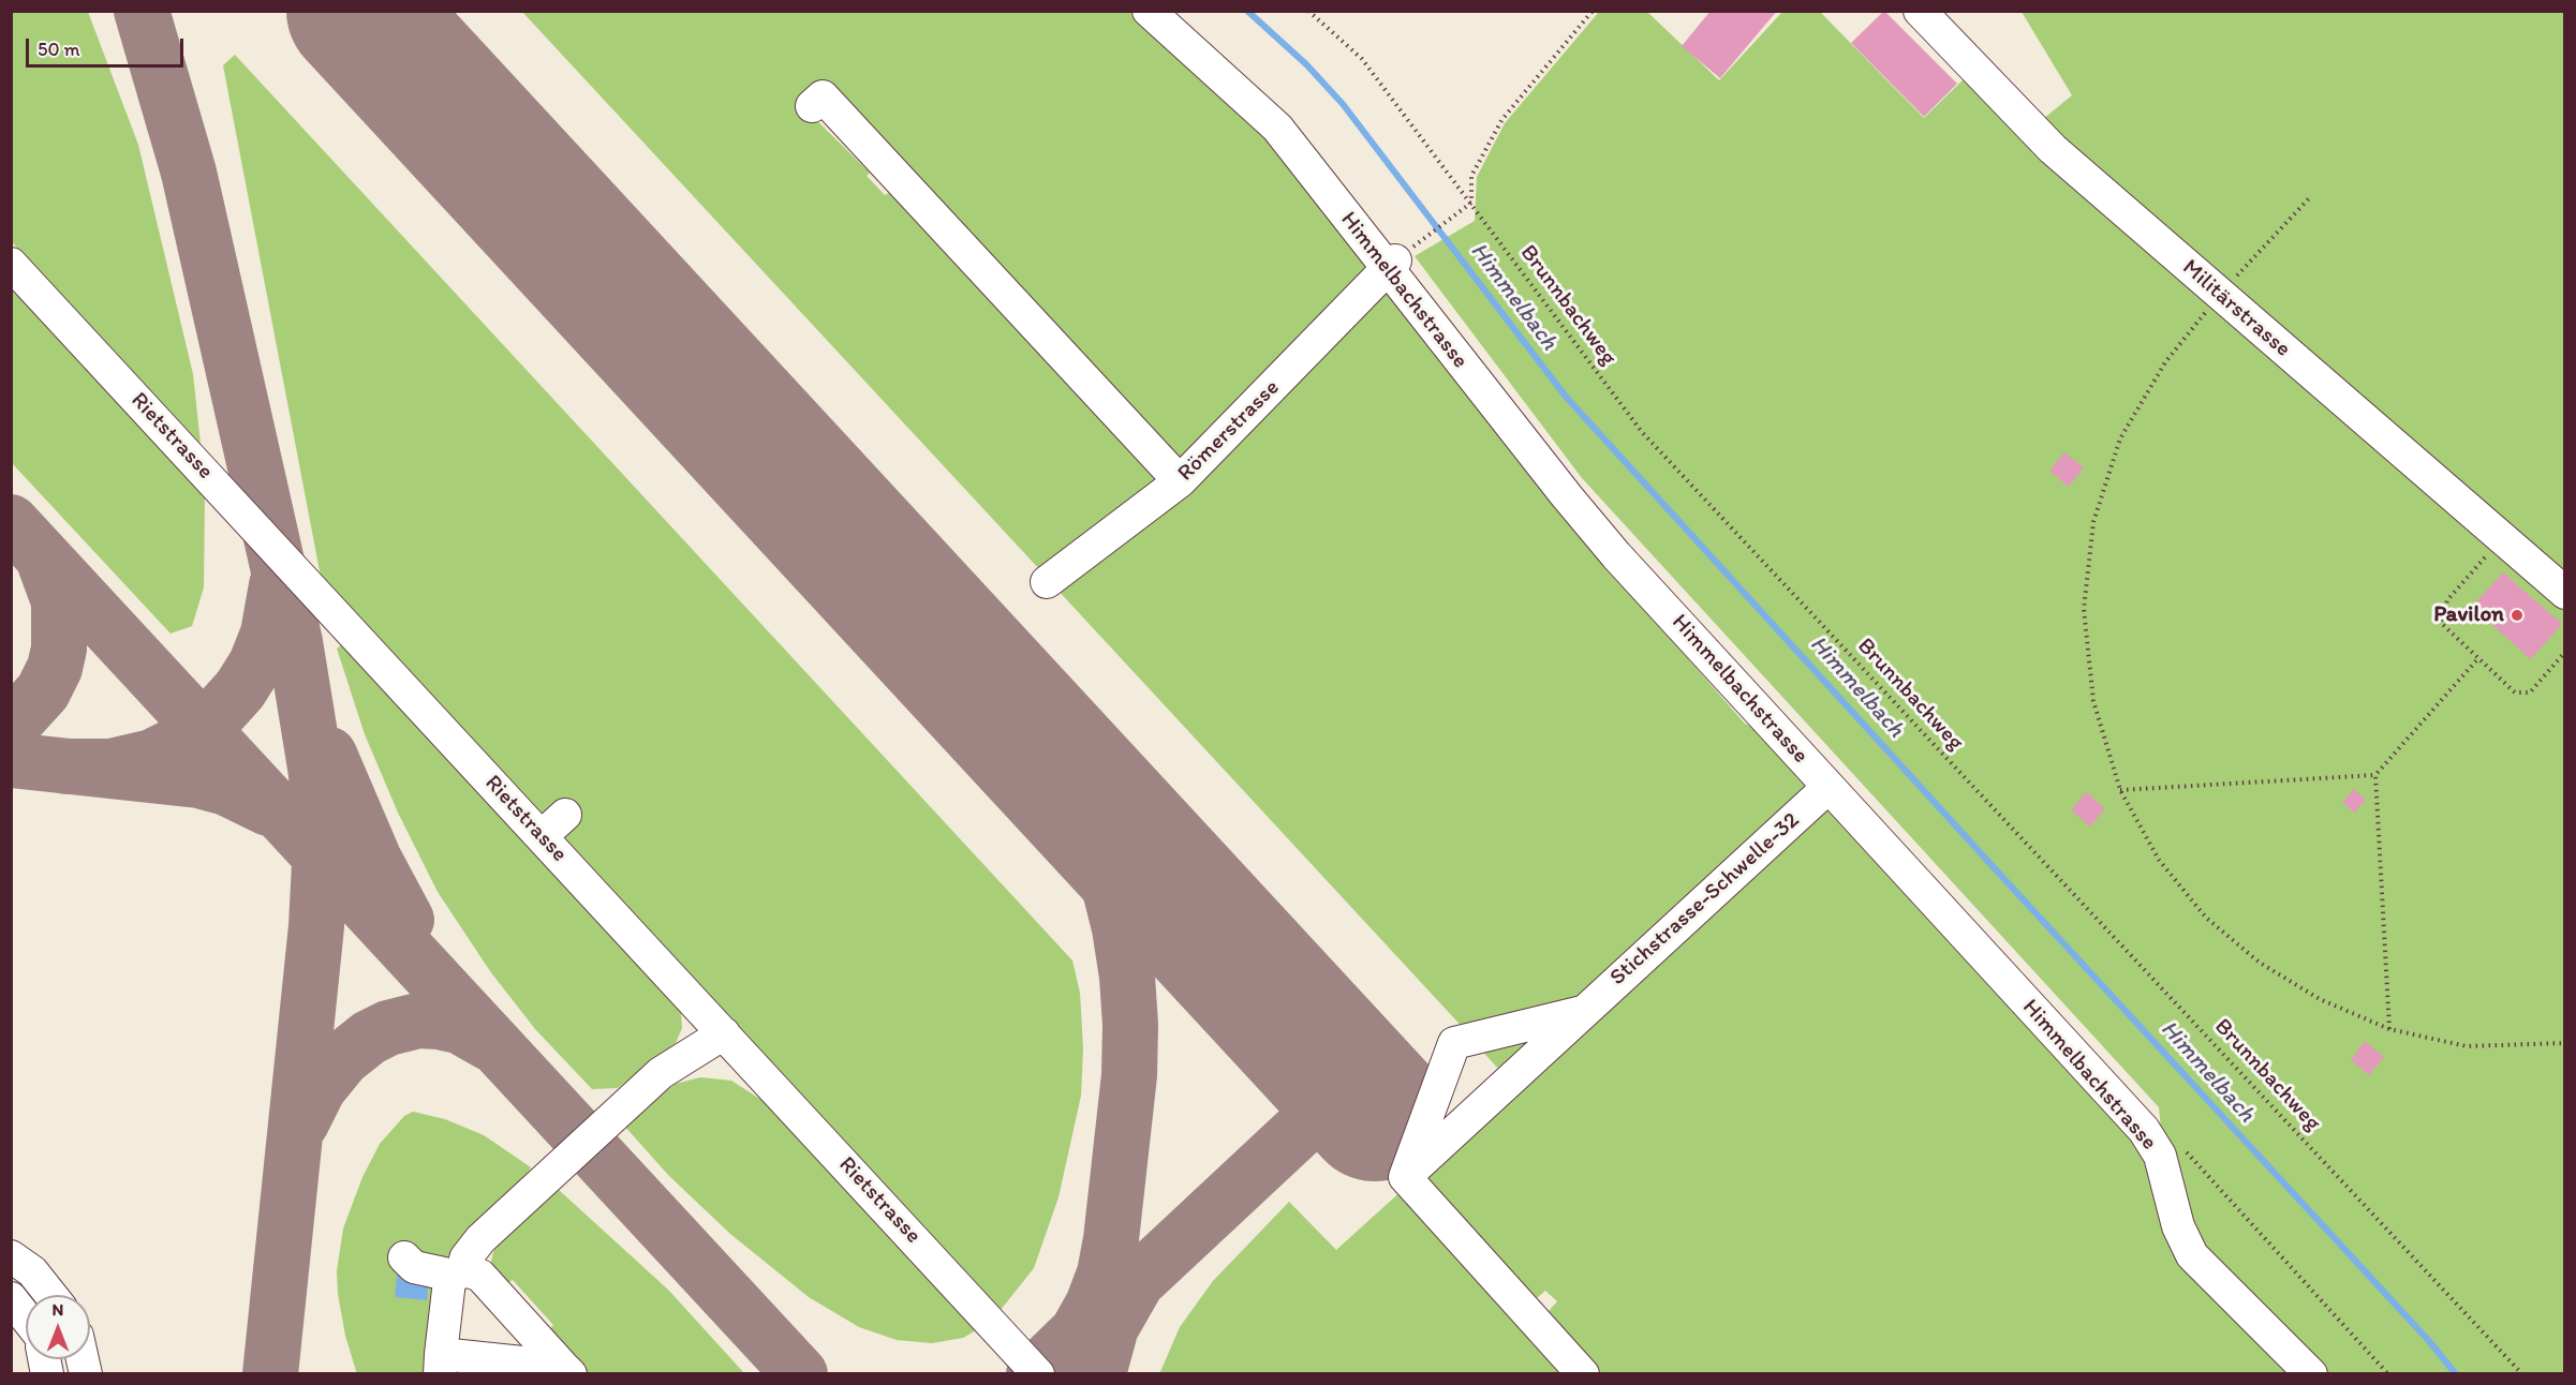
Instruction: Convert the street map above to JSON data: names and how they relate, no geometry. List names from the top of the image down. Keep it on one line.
{"streets":{"street":["Himmelbachstrasse","Militärstrasse","Römerstrasse","Rietstrasse","Stichstrasse-Schwelle-32"],"path":["Brunnbachweg"]},"crossings":[["Himmelbachstrasse","Römerstrasse"],["Himmelbachstrasse","Stichstrasse-Schwelle-32"]],"water":["Himmelbach"],"places":["Pavilon"],"scale_bar":"50 m","north":"top"}
